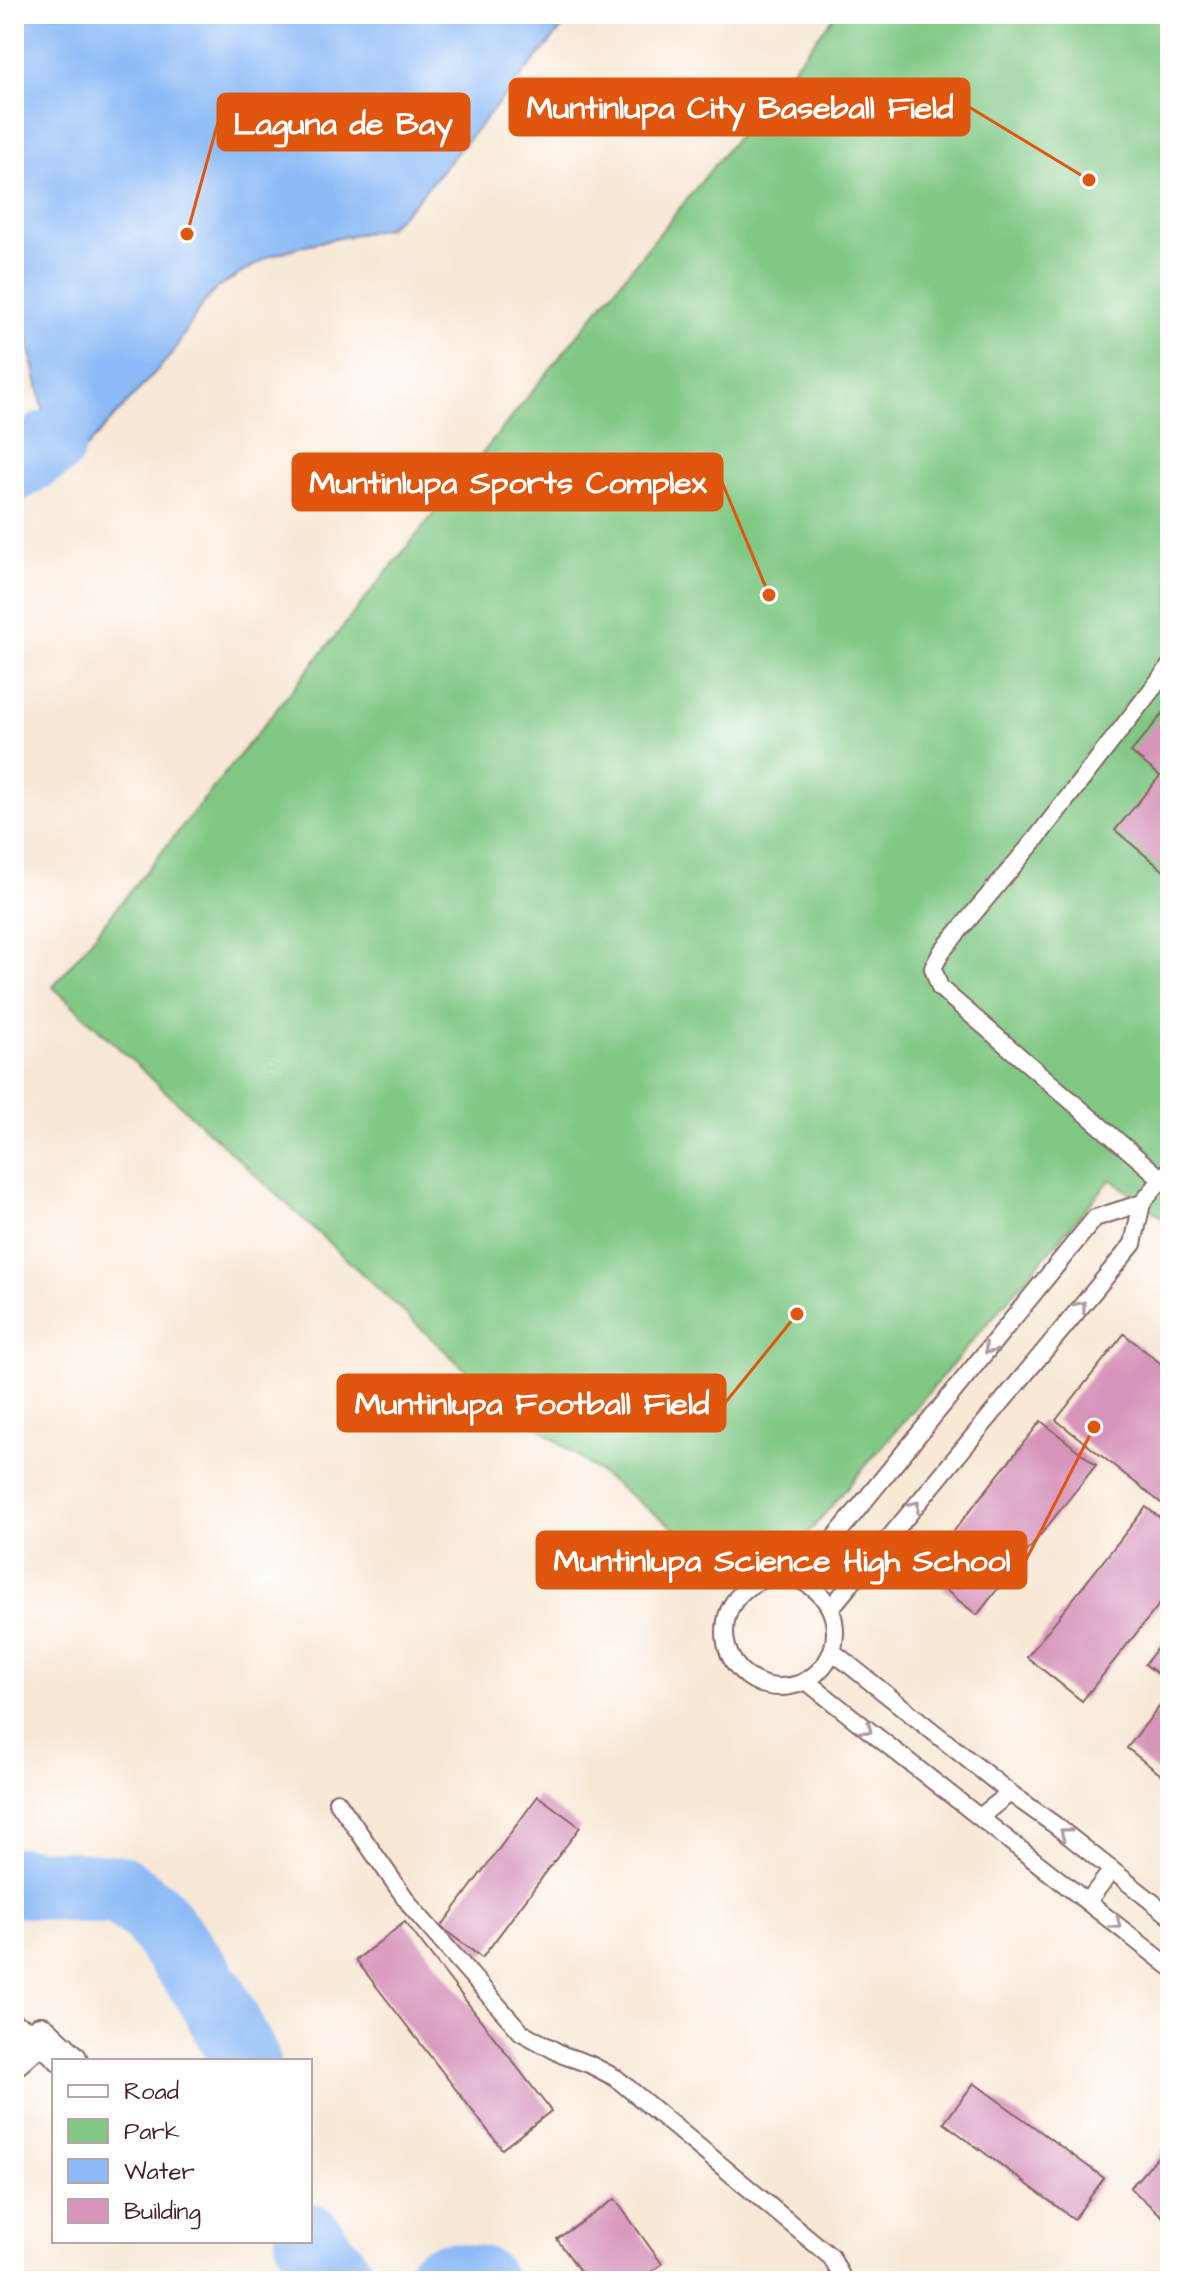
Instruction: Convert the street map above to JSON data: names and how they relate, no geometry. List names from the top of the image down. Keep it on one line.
{"places":["Muntinlupa City Baseball Field","Laguna de Bay","Muntinlupa Sports Complex","Muntinlupa Football Field","Muntinlupa Science High School"],"legend":["Road","Park","Water","Building"]}
